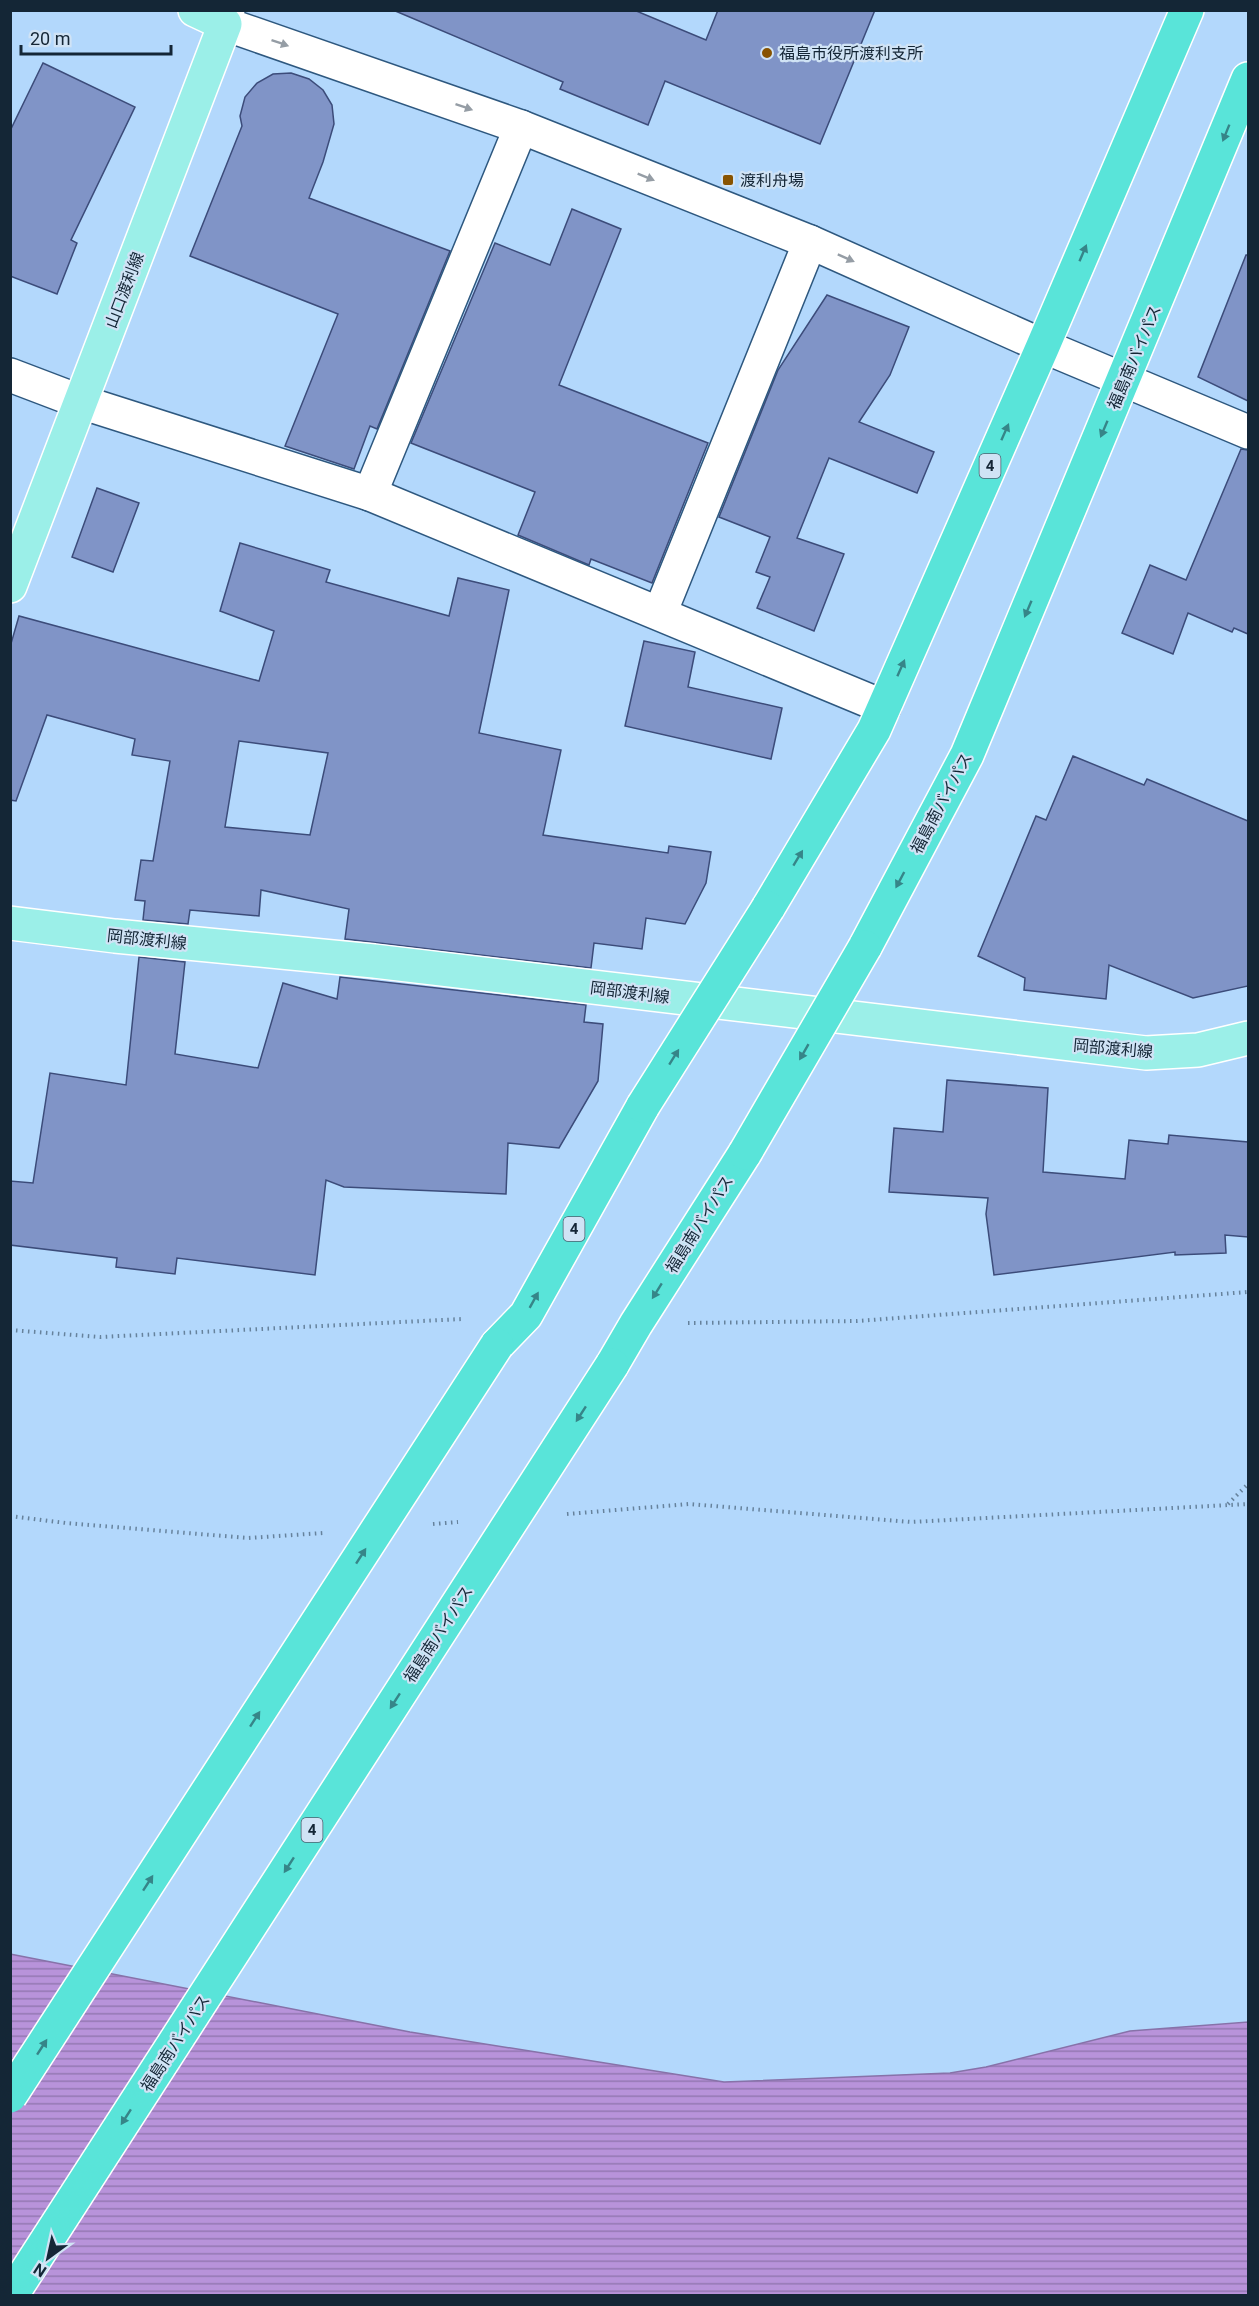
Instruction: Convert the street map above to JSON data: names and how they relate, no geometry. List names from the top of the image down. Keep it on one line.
{"streets":{"highway":["福島南バイパス","4"],"main road":["山口渡利線","岡部渡利線"]},"places":{"other":["福島市役所渡利支所"],"transit":["渡利舟場"]},"scale_bar":"20 m","north":"bottom left"}
